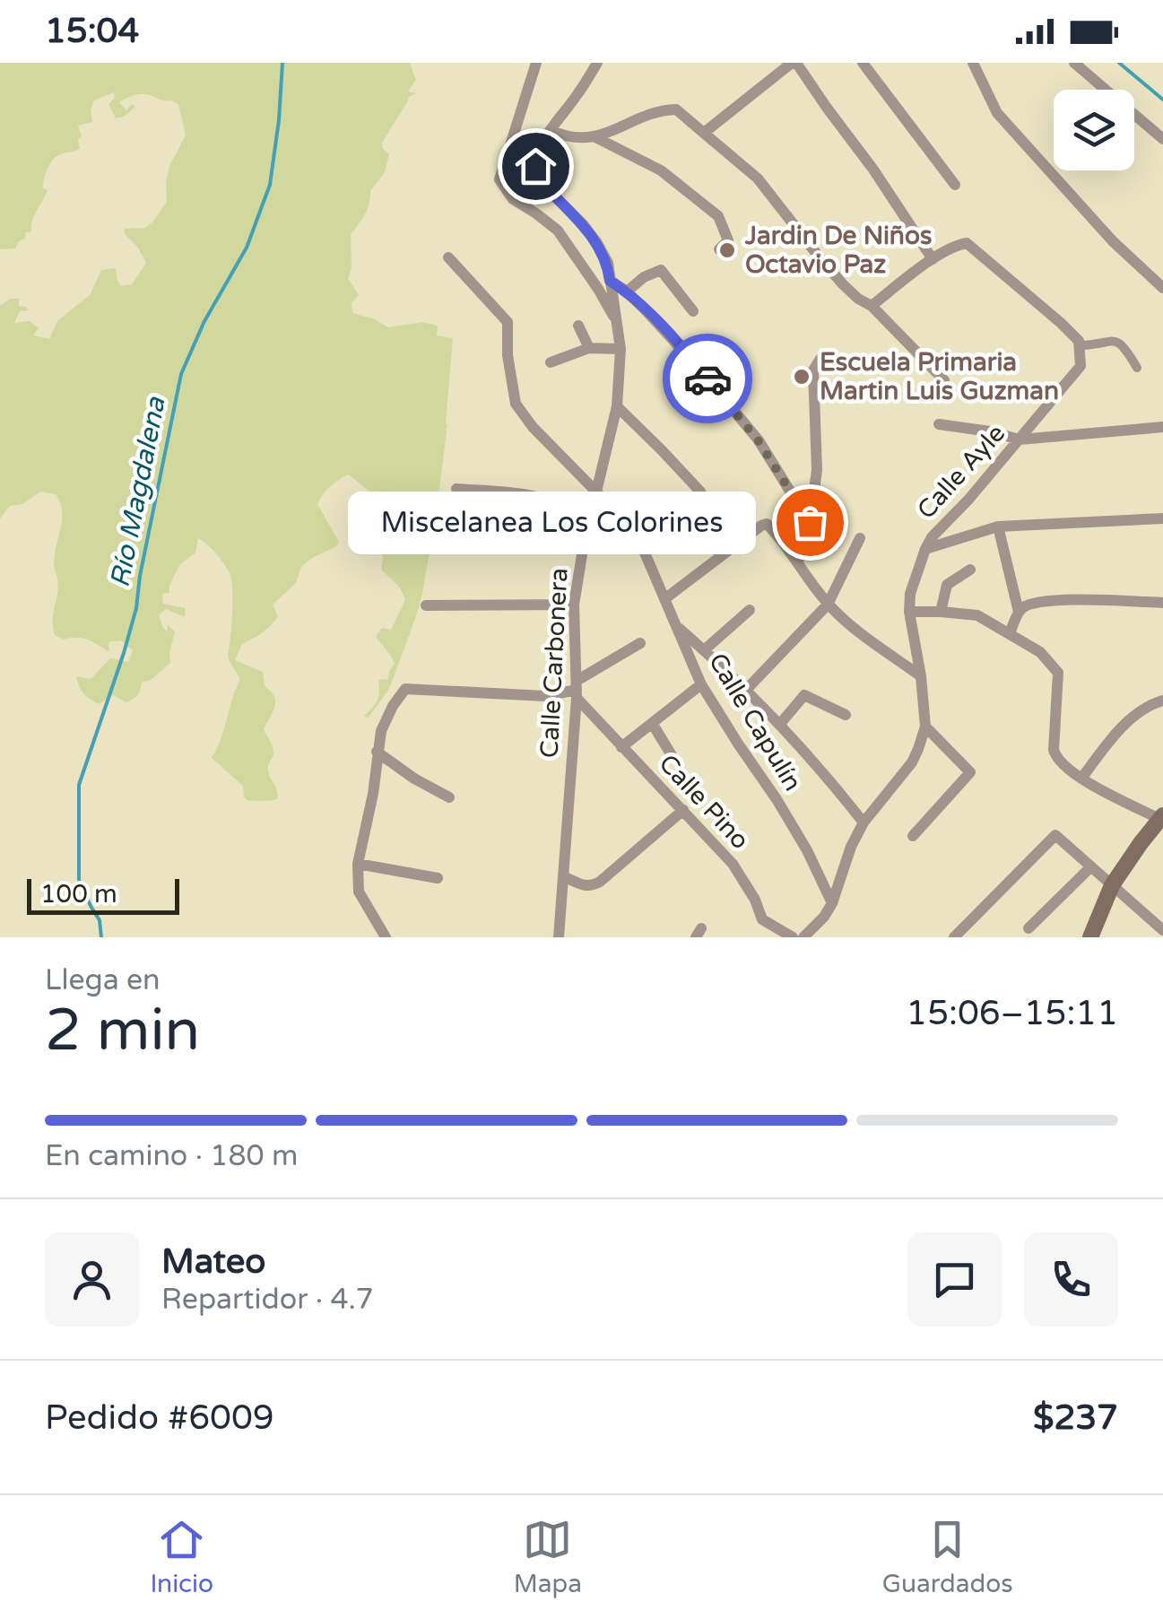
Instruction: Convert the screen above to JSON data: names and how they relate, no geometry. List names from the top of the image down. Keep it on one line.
{"streets":{"street":["Calle Ayle","Calle Carbonera","Calle Capulín","Calle Pino"]},"crossings":[["Calle Ayle","Calle Capulín"],["Calle Carbonera","Calle Capulín"],["Calle Carbonera","Calle Pino"]],"water":["Río Magdalena"],"places":["Jardin De Niños Octavio Paz","Escuela Primaria Martin Luis Guzman","Miscelanea Los Colorines"],"scale_bar":"100 m","page":{"status":"15:04","bubble":"Miscelanea Los Colorines","scale":"100 m","heading":["2 min","Llega en","15:06–15:11"],"panel":["Mateo","Repartidor · 4.7","Pedido #6009","$237"],"bar":"En camino · 180 m","tabs":["Inicio","Mapa","Guardados"]}}
